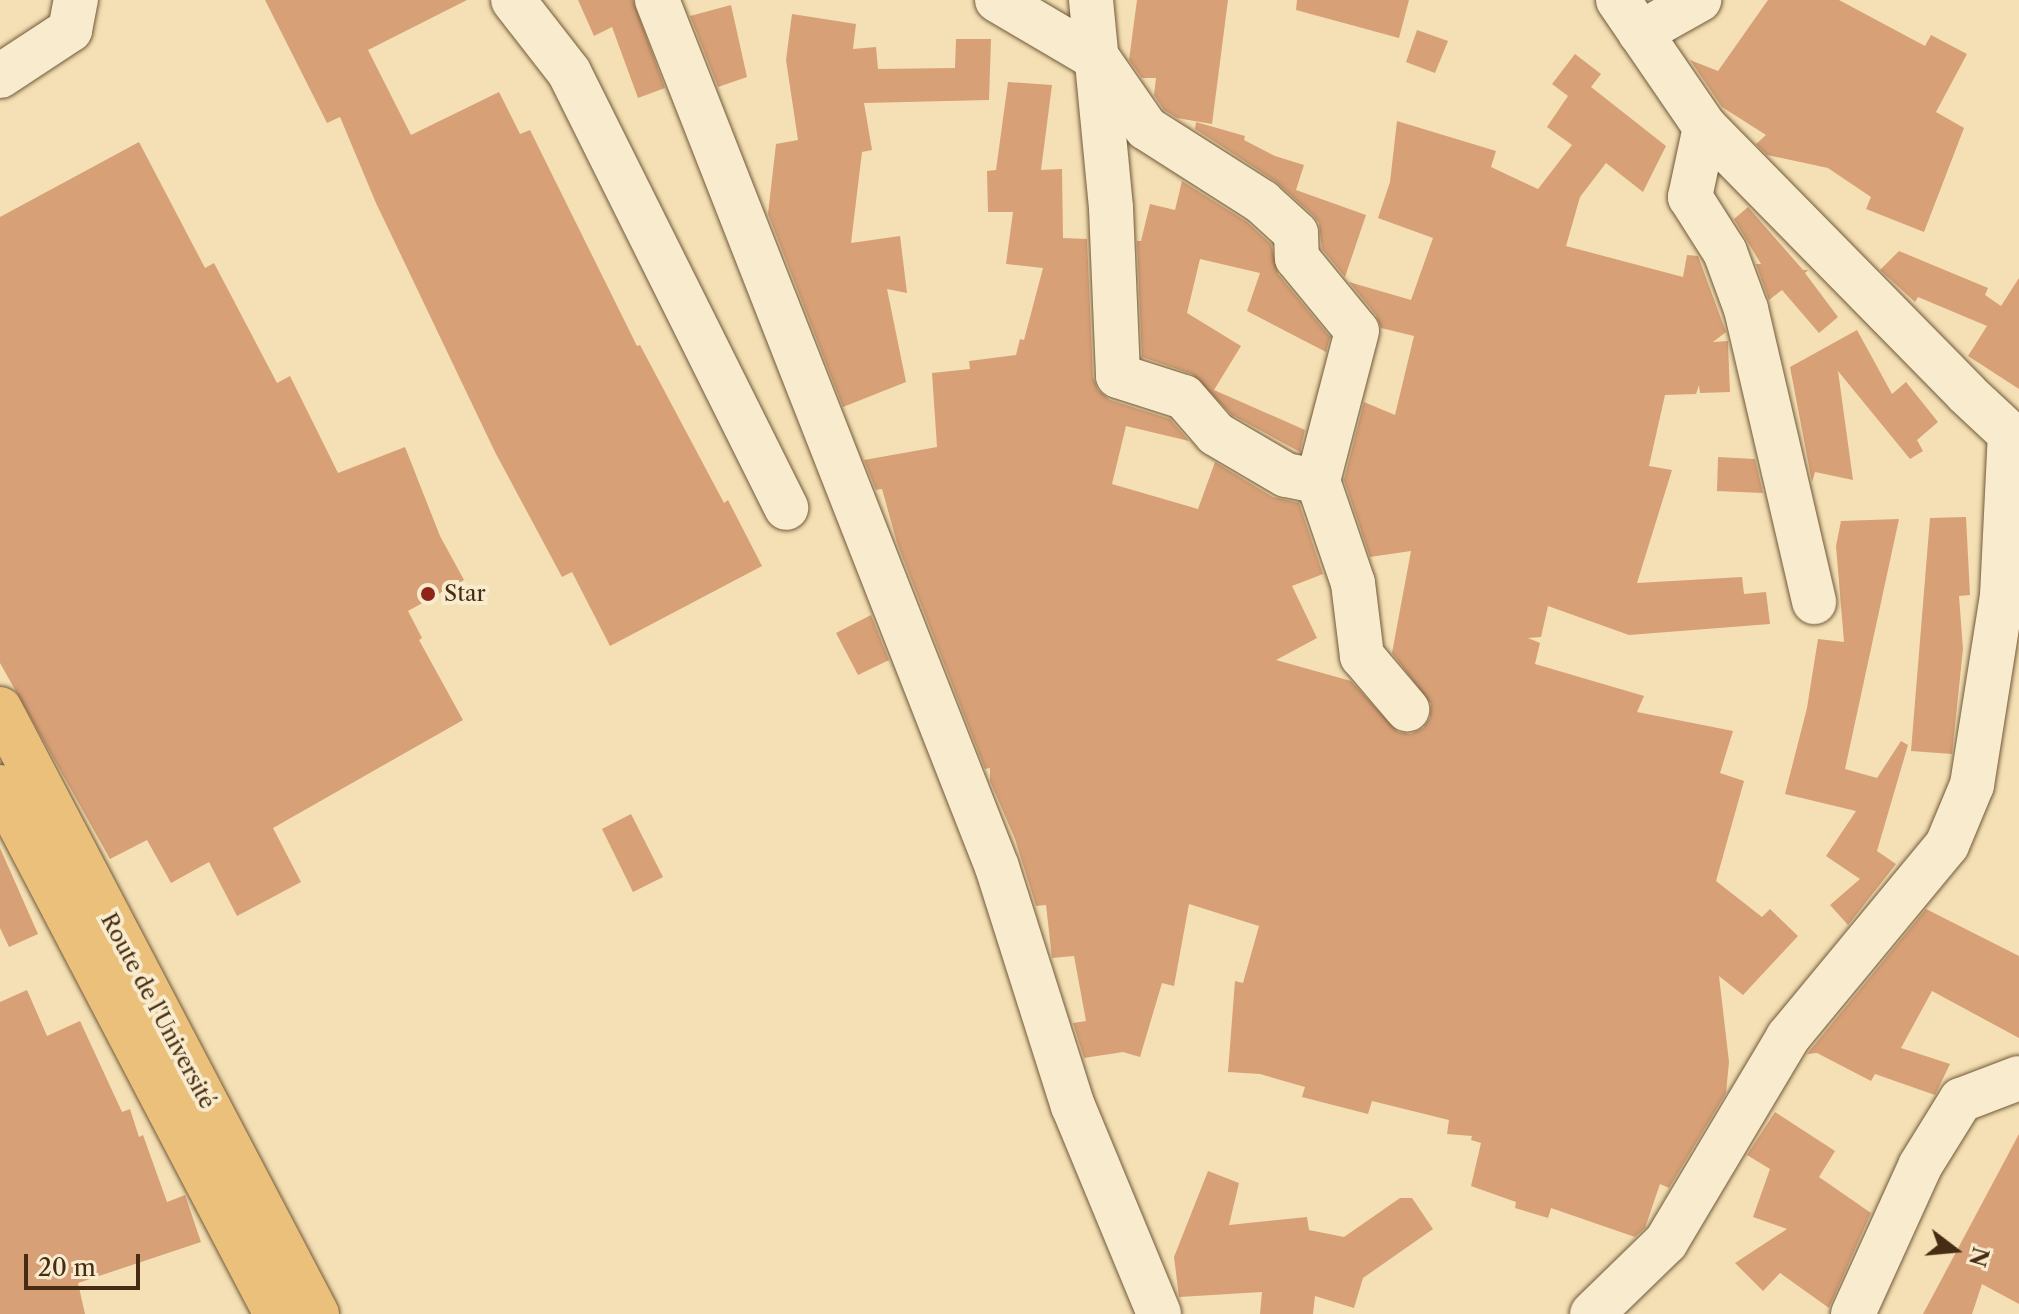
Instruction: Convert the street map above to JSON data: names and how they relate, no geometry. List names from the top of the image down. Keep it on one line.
{"streets":{"main road":["Route de l'Université"]},"places":["Star"],"scale_bar":"20 m","north":"right"}
